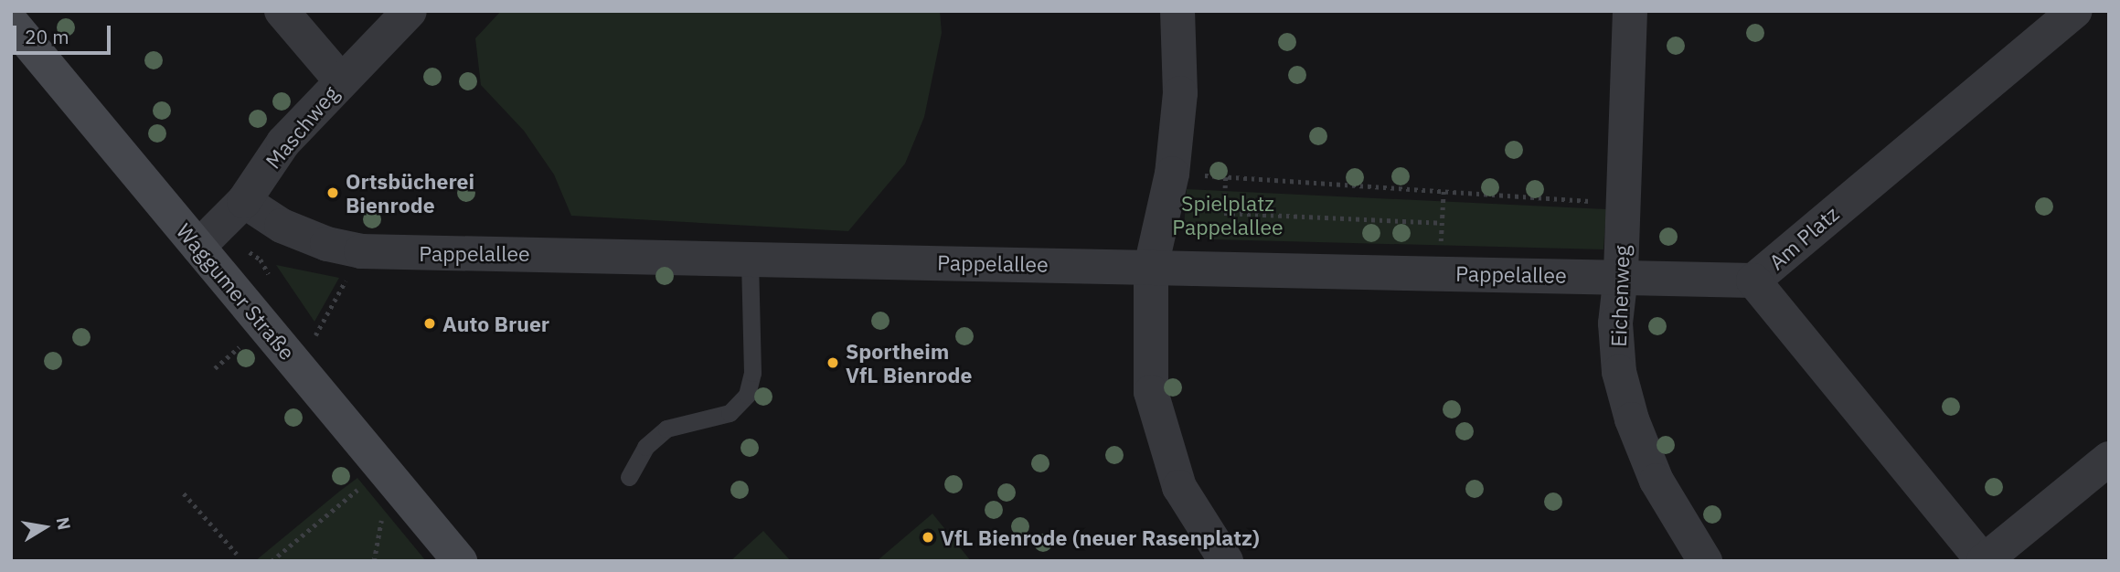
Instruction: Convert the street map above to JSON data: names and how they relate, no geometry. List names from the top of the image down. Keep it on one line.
{"streets":{"street":["Maschweg","Am Platz","Pappelallee","Waggumer Straße","Eichenweg"]},"crossings":[["Maschweg","Pappelallee"],["Maschweg","Waggumer Straße"],["Am Platz","Pappelallee"],["Pappelallee","Eichenweg"]],"parks":["Spielplatz Pappelallee"],"places":["Ortsbücherei Bienrode","Auto Bruer","Sportheim VfL Bienrode","VfL Bienrode (neuer Rasenplatz)"],"scale_bar":"20 m","north":"right"}
